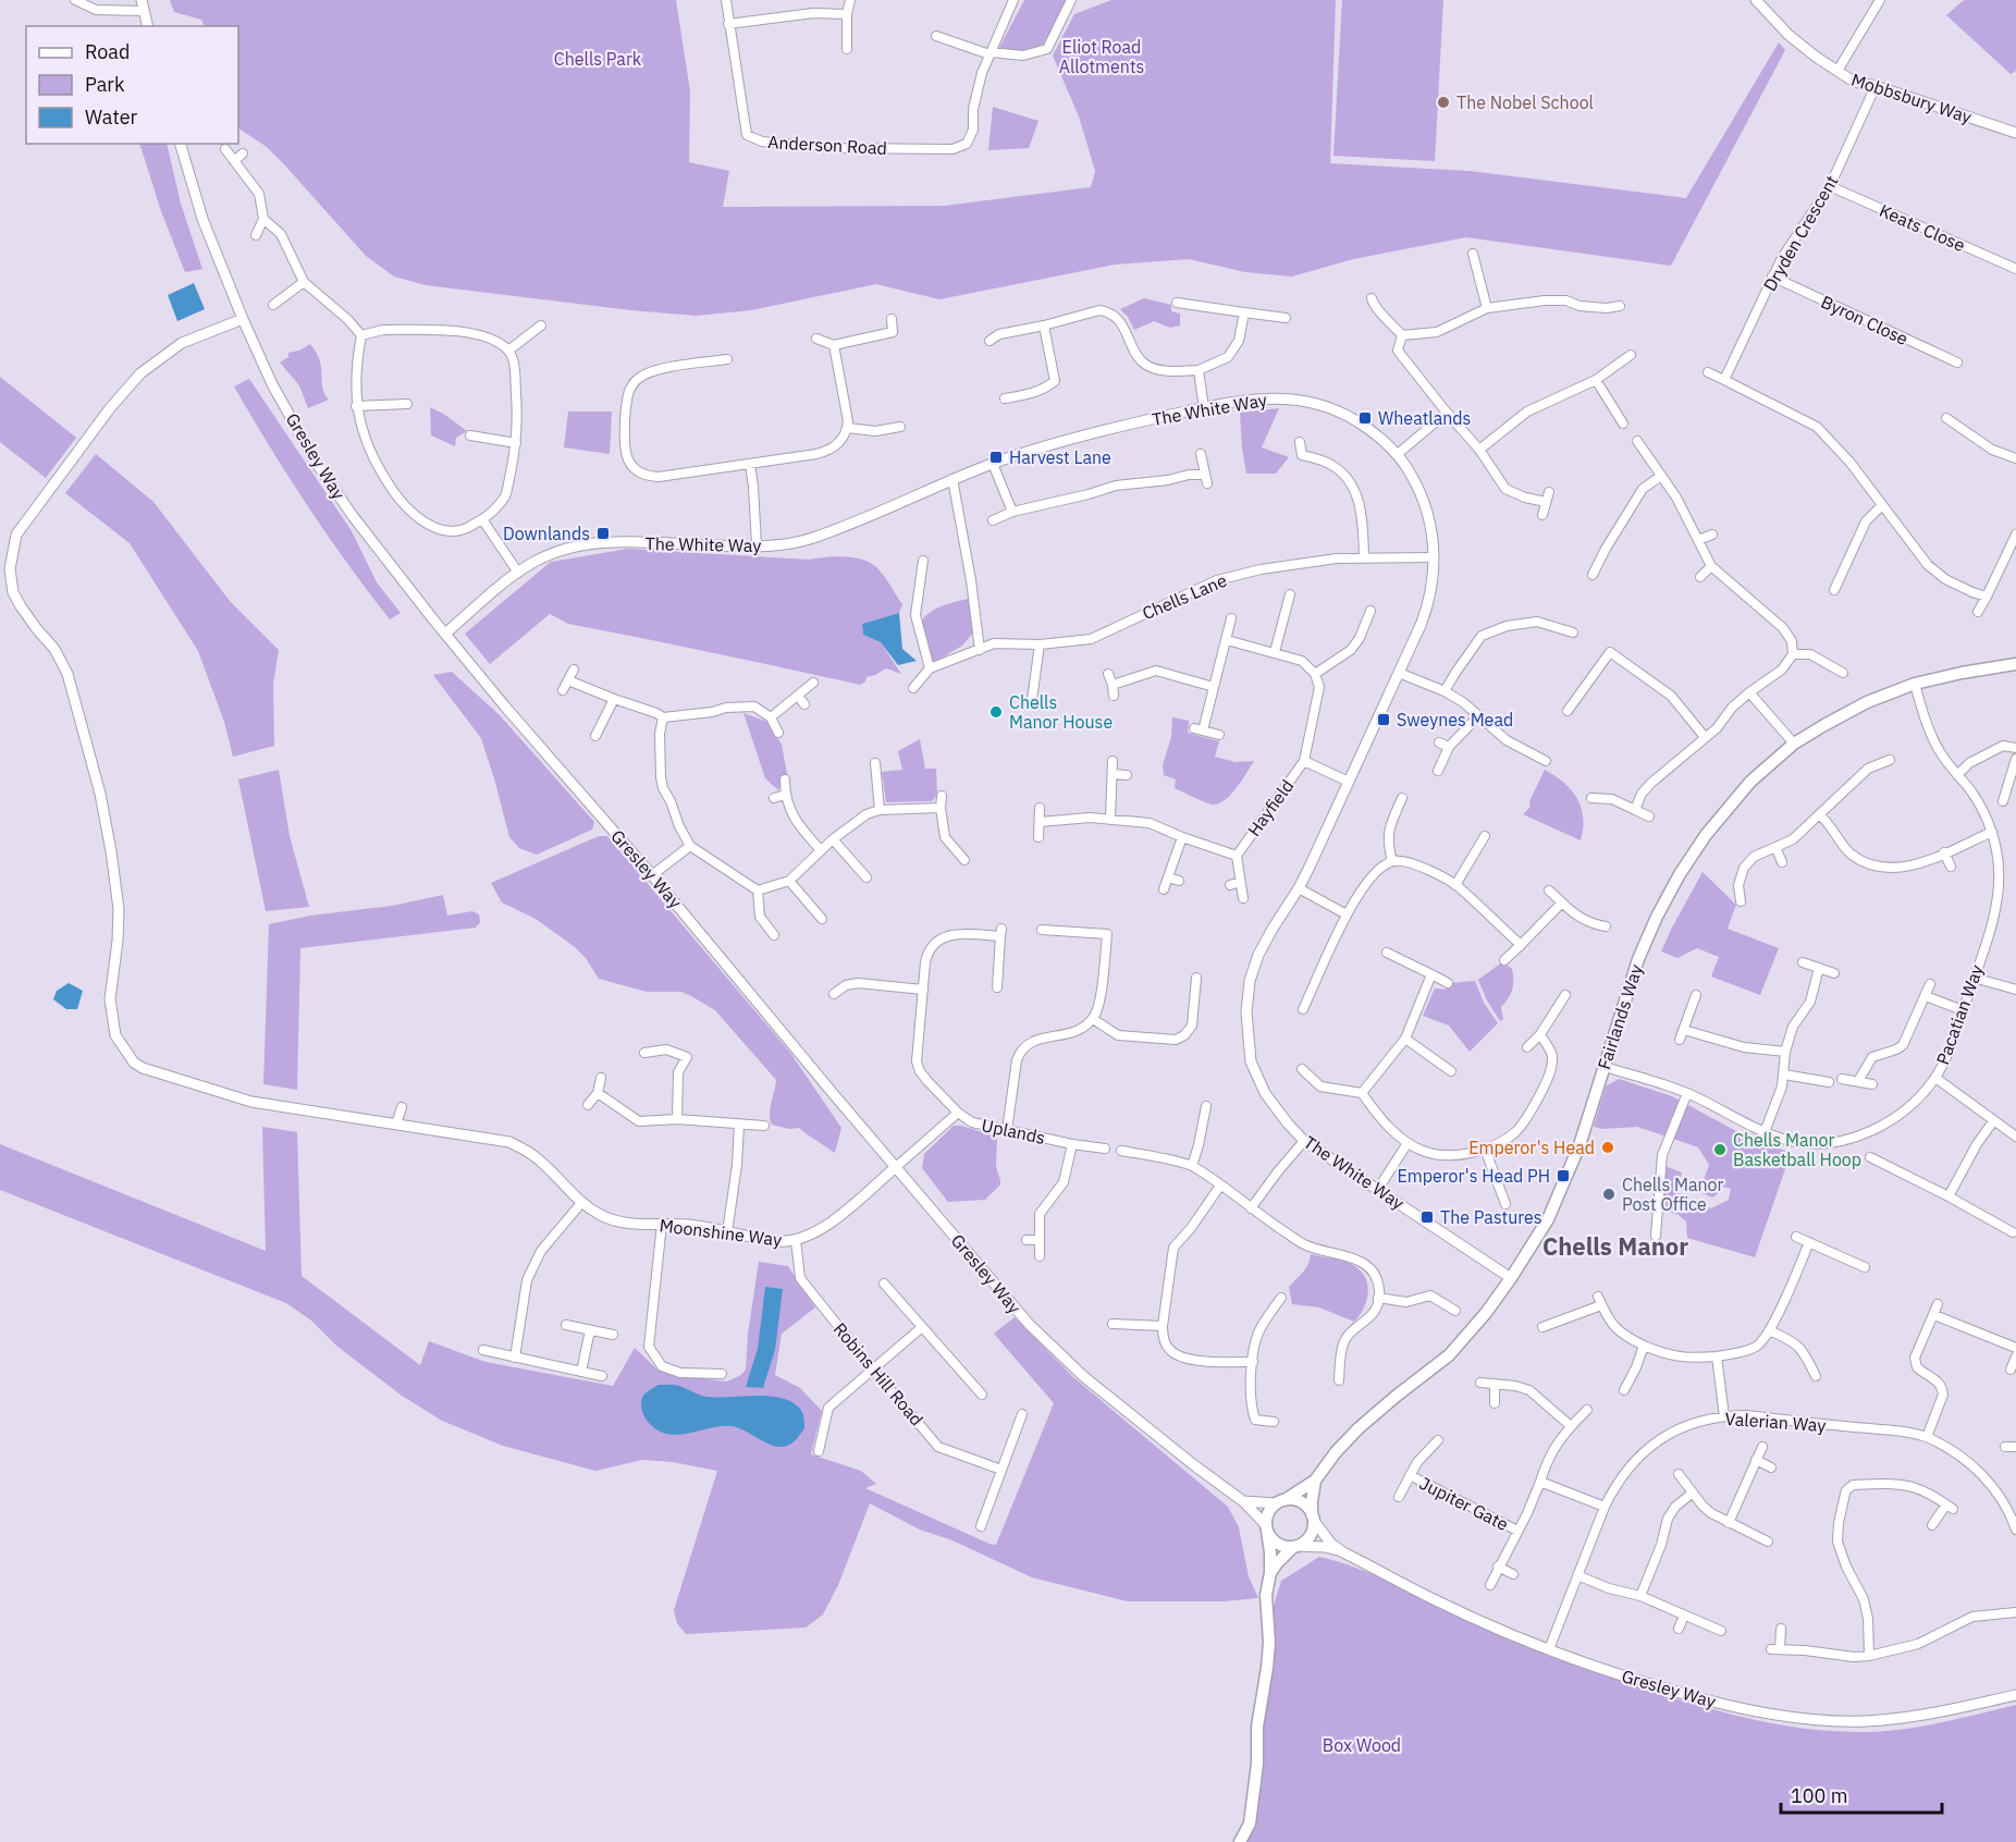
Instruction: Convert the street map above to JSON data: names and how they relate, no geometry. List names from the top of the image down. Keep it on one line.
{"streets":{"main road":["Fairlands Way"],"street":["Mobbsbury Way","Anderson Road","Keats Close","Dryden Crescent","Byron Close","The White Way","Gresley Way","Chells Lane","Hayfield","Pacatian Way","Uplands","Moonshine Way","Robins Hill Road","Valerian Way","Jupiter Gate"]},"crossings":[["Mobbsbury Way","Dryden Crescent"],["Keats Close","Dryden Crescent"],["Dryden Crescent","Byron Close"],["The White Way","Gresley Way"],["The White Way","Chells Lane"],["The White Way","Hayfield"],["The White Way","Fairlands Way"],["Gresley Way","Fairlands Way"],["Gresley Way","Uplands"],["Gresley Way","Moonshine Way"],["Gresley Way","Valerian Way"],["Pacatian Way","Fairlands Way"],["Uplands","Moonshine Way"],["Moonshine Way","Robins Hill Road"]],"districts":["Chells Manor"],"parks":["Eliot Road Allotments","Chells Park","Box Wood"],"places":{"other":["The Nobel School","Chells Manor House","Emperor's Head","Chells Manor Basketball Hoop","Chells Manor Post Office"],"transit":["Wheatlands","Harvest Lane","Downlands","Sweynes Mead","Emperor's Head PH","The Pastures"]},"legend":["Road","Park","Water"],"scale_bar":"100 m"}
